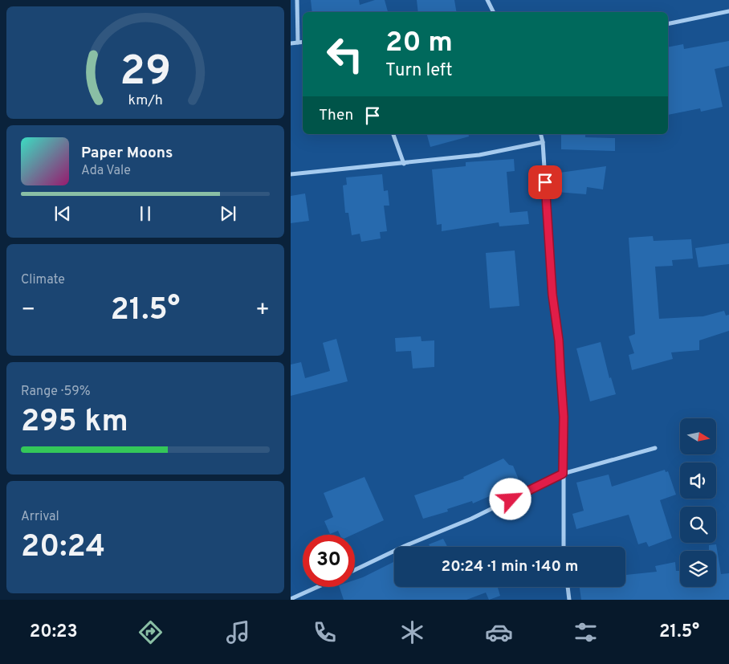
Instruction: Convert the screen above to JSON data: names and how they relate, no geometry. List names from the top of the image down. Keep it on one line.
{"north":"right","page":{"turn":["20 m","Turn left"],"then":"Then","song":["Paper Moons","Ada Vale"],"tile":["Climate",["Range · 59%","295 km"],["Arrival","20:24"]],"heat":["−","21.5°","+"],"limit":"30","trip":"20:24 · 1 min · 140 m","tabs":["20:23","21.5°"],"gauge":["29","km/h"]}}
